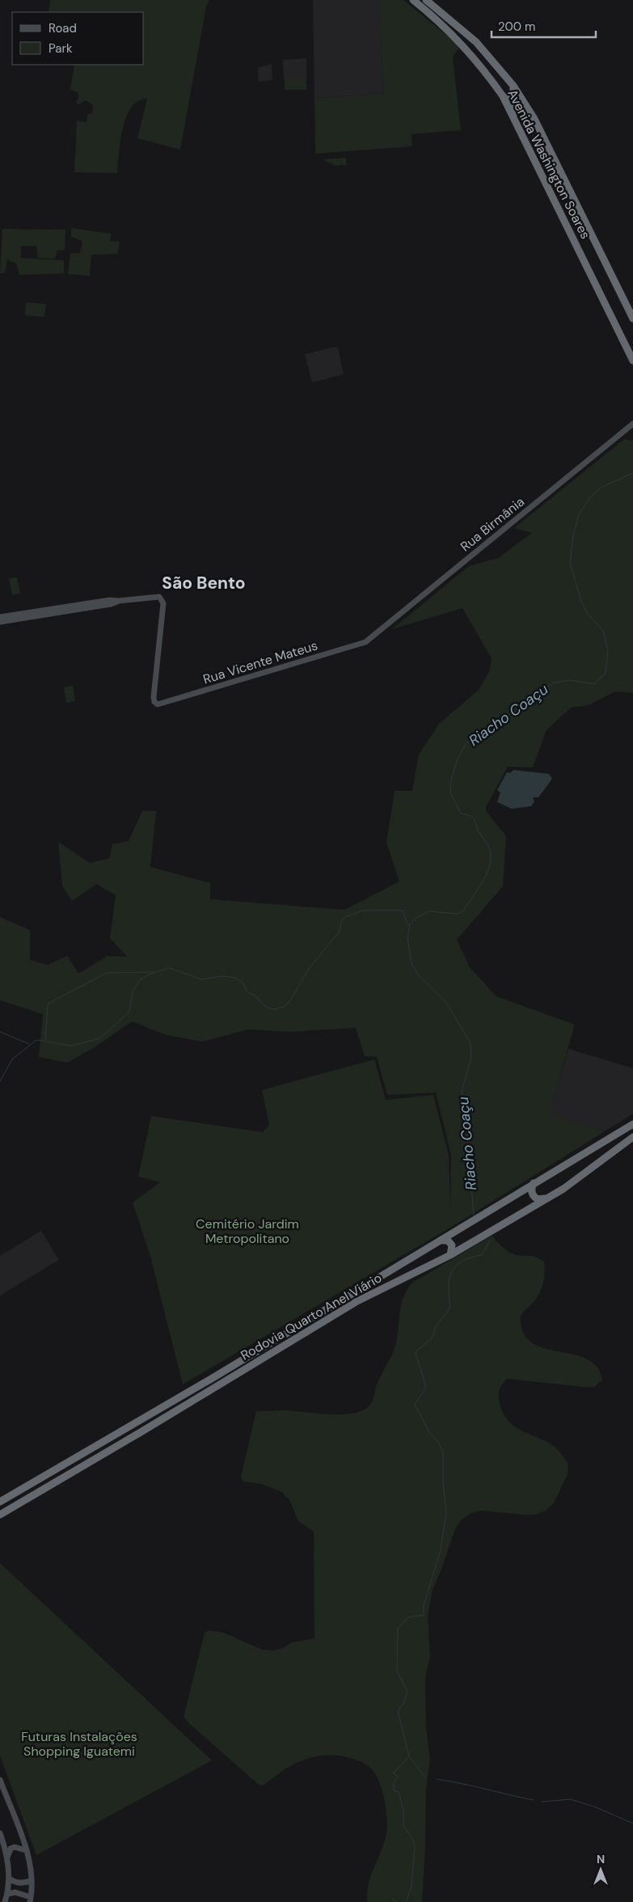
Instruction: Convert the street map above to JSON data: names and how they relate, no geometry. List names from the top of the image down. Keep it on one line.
{"streets":{"highway":["Avenida Washington Soares","Rodovia Quarto Anel Viário"],"street":["Rua Birmânia","Rua Vicente Mateus"]},"crossings":[["Rua Birmânia","Rua Vicente Mateus"]],"districts":["São Bento"],"water":["Riacho Coaçu"],"parks":["Cemitério Jardim Metropolitano","Futuras Instalações Shopping Iguatemi"],"legend":["Road","Park"],"scale_bar":"200 m","north":"top"}
